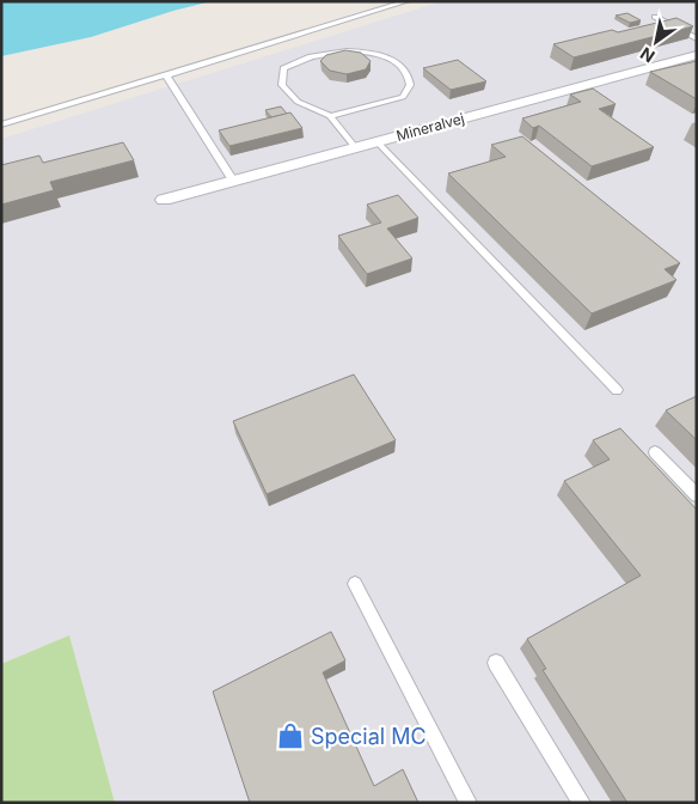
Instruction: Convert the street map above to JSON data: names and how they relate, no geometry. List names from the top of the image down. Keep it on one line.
{"streets":{"street":["Mineralvej"]},"places":{"shop":["Special MC"]},"north":"bottom left"}
